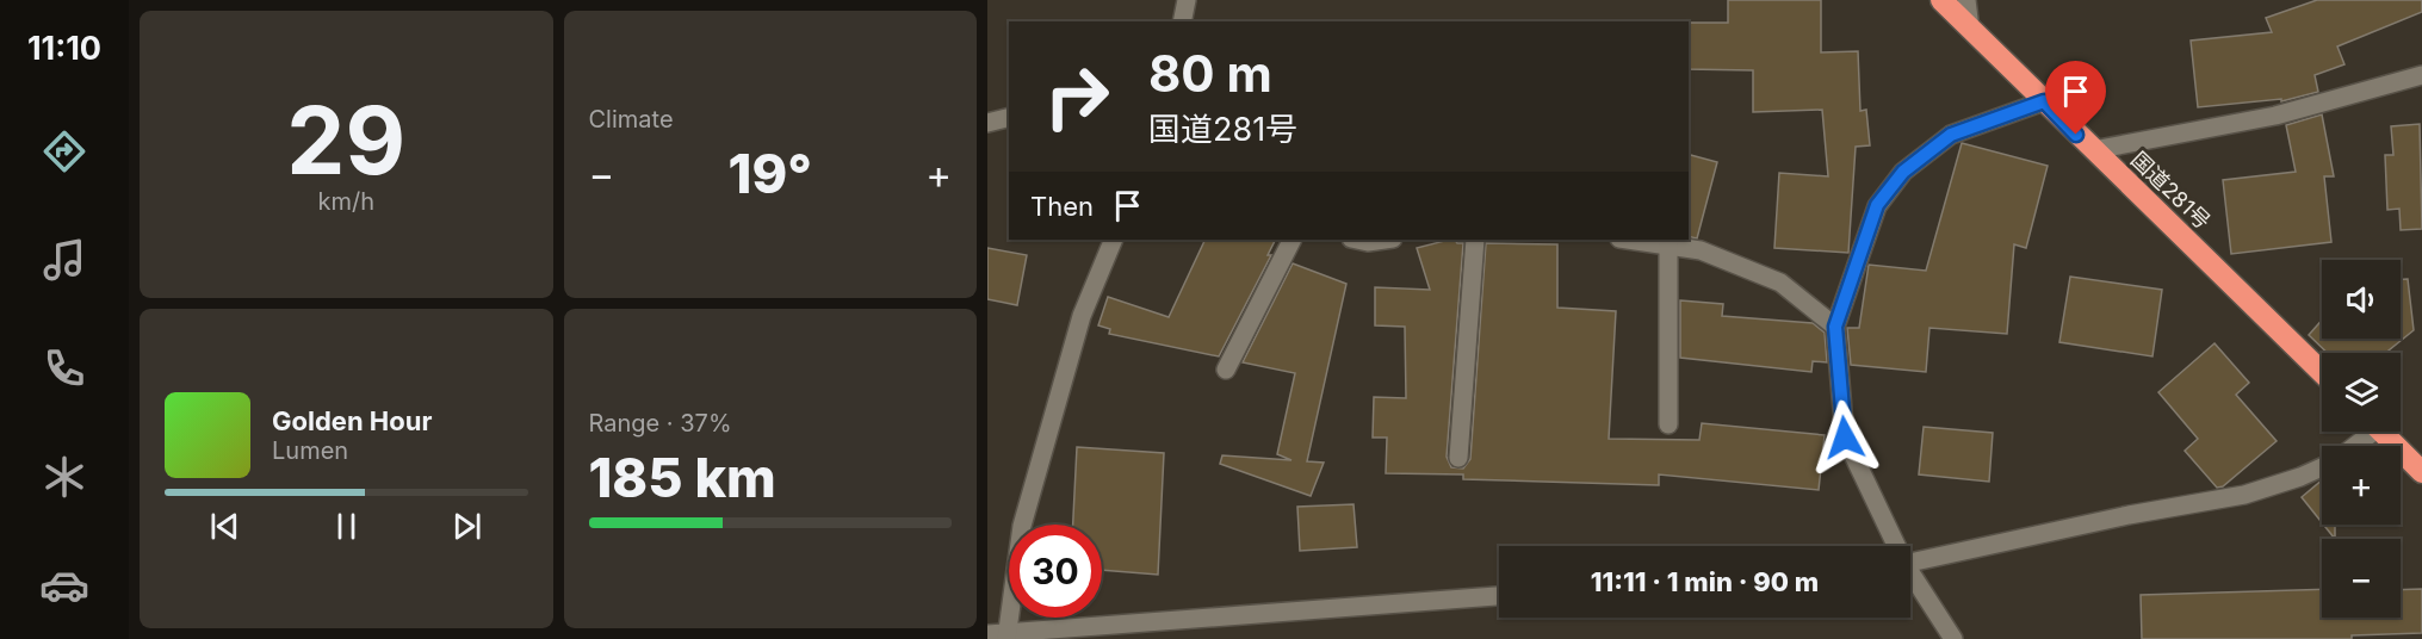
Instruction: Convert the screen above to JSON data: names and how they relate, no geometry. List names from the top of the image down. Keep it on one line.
{"streets":{"highway":["国道281号"]},"page":{"tabs":"11:10","tile":[["29","km/h"],"Climate",["Range · 37%","185 km"]],"turn":["80 m","国道281号"],"heat":["−","19°","+"],"then":"Then","map_buttons":["+","−"],"song":["Golden Hour","Lumen"],"limit":"30","trip":"11:11 · 1 min · 90 m"}}
